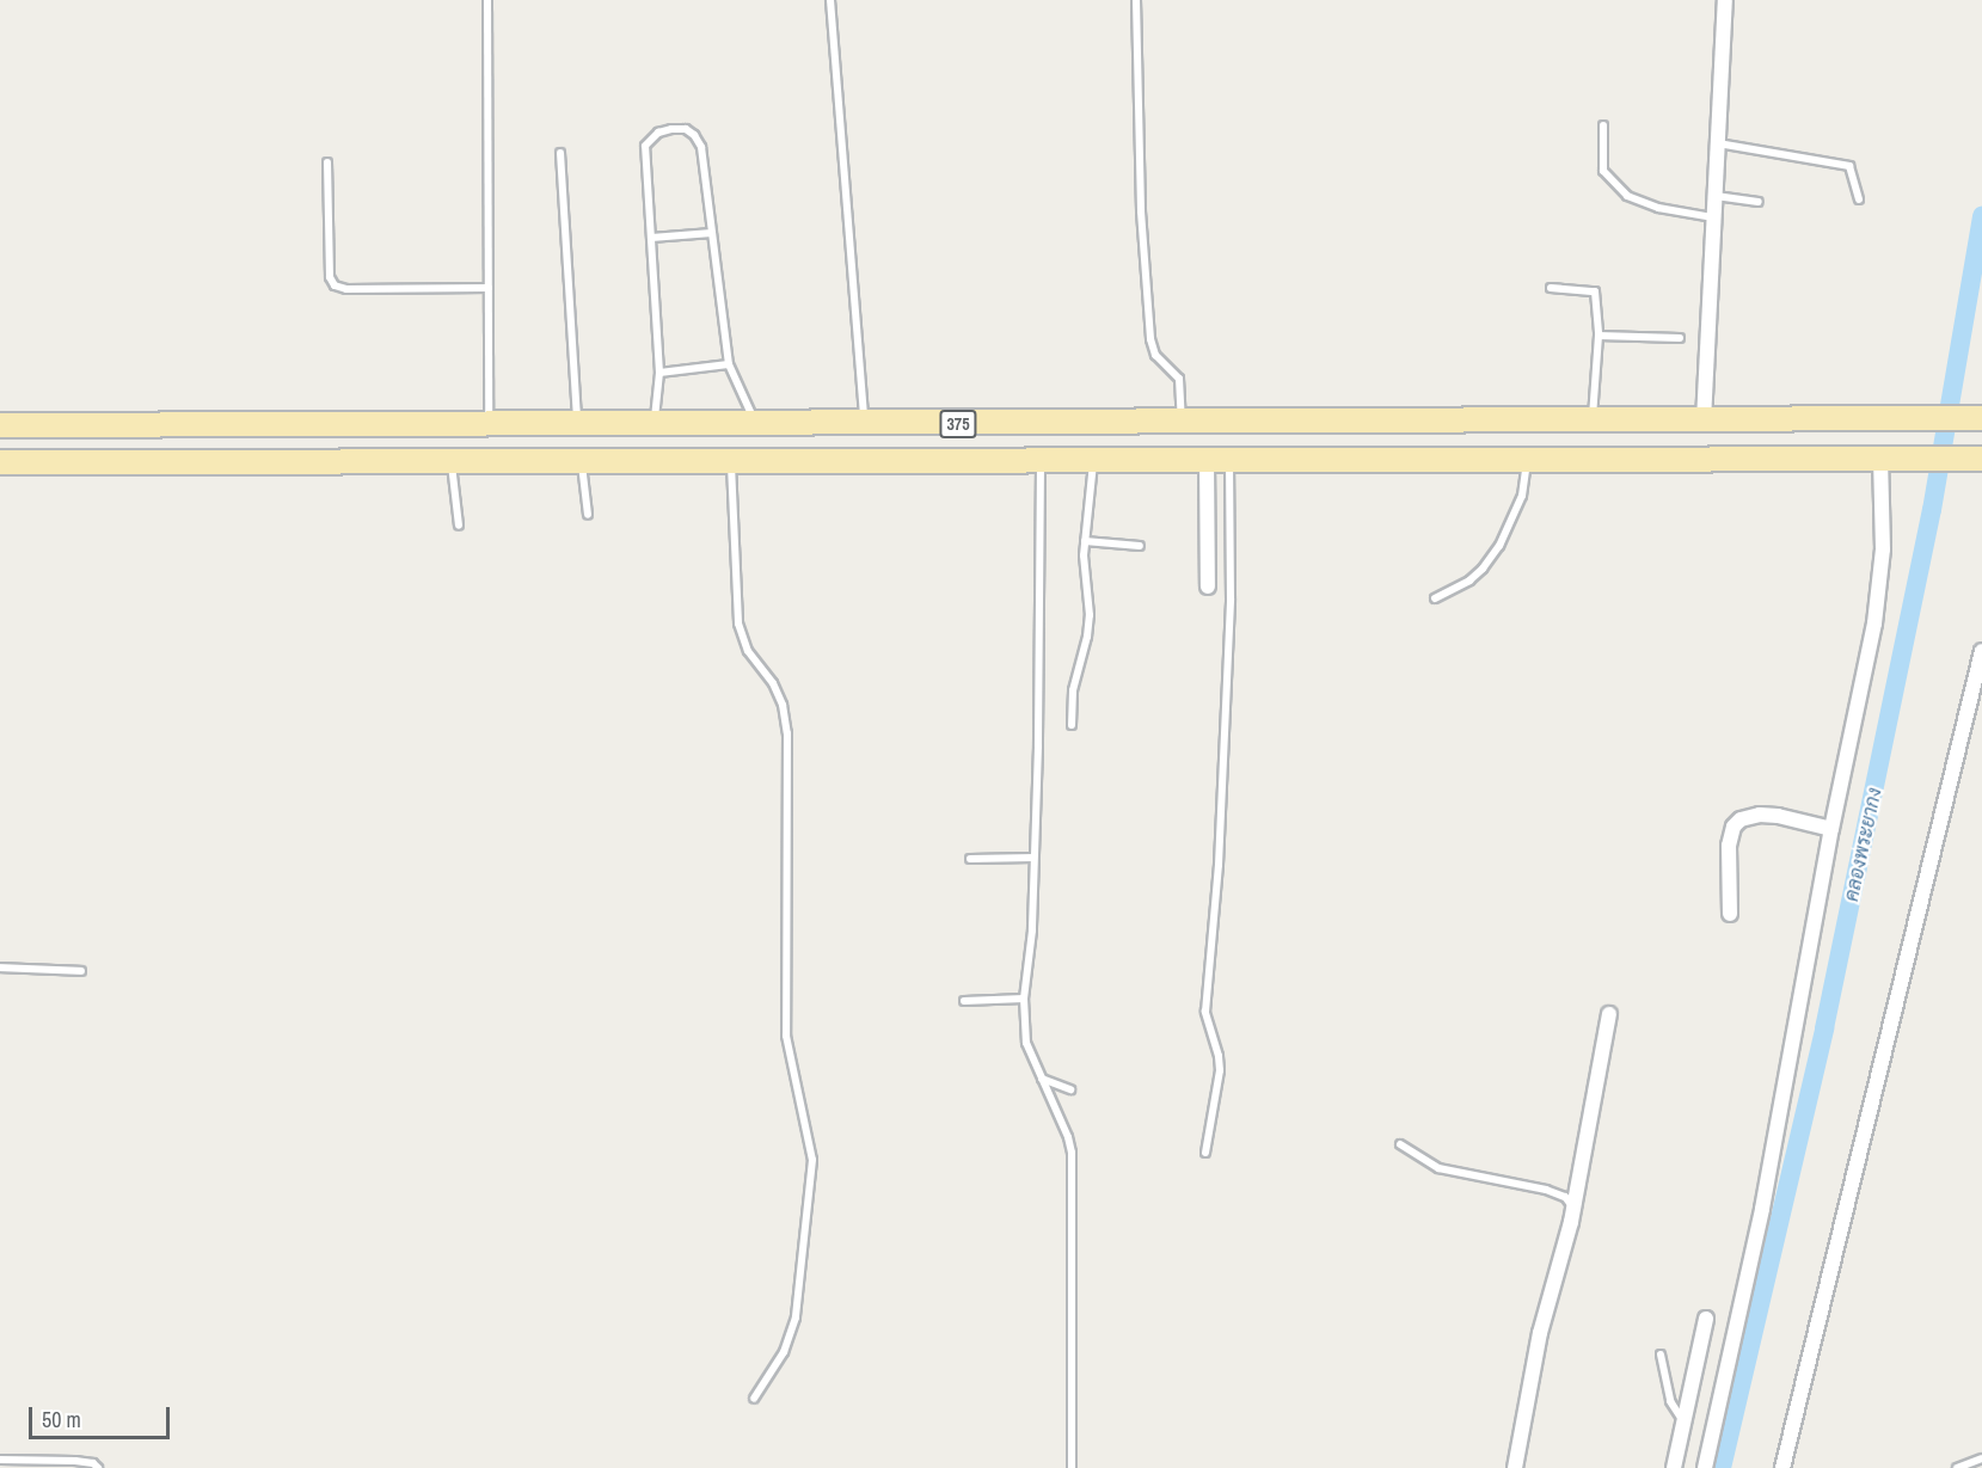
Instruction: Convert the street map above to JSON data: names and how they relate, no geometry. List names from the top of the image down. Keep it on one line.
{"streets":{"main road":["375"]},"water":["คลองพระยากง"],"scale_bar":"50 m"}
